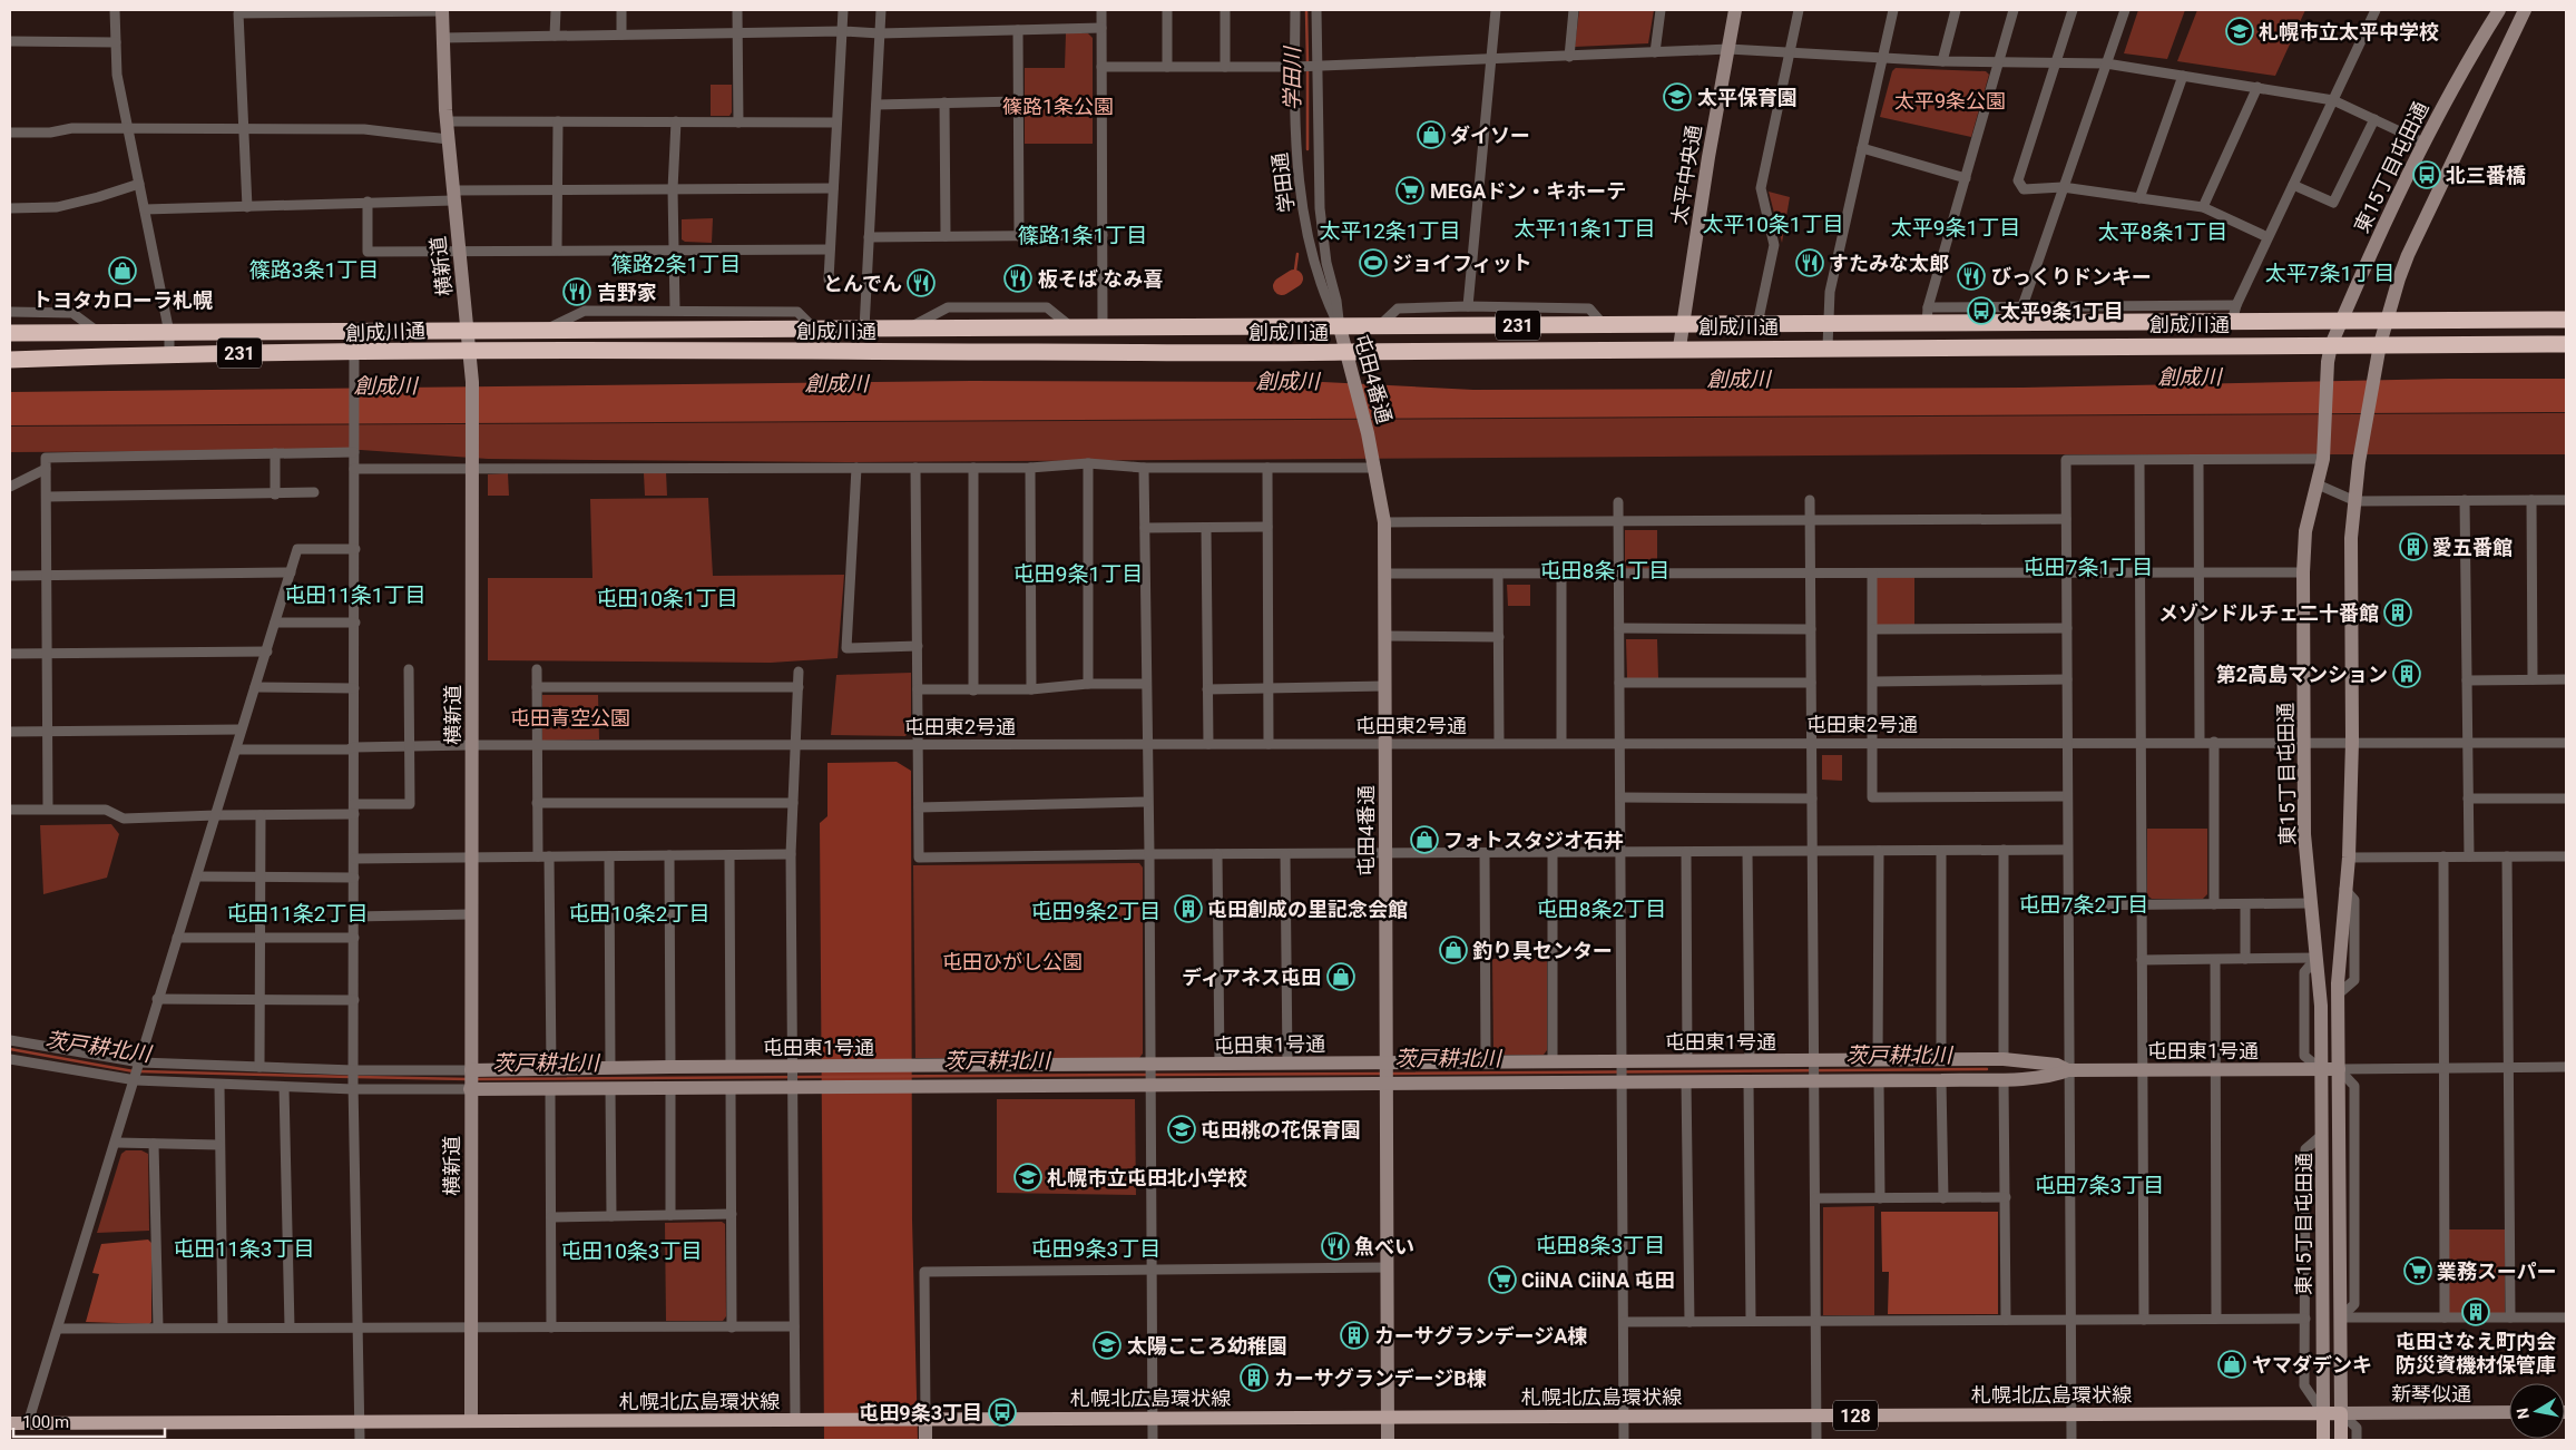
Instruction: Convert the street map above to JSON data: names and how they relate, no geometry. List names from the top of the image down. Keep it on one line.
{"streets":{"highway":["創成川通","231"],"main road":["札幌北広島環状線","128"],"street":["東15丁目屯田通","太平中央通","学田通","横新道","屯田4番通","屯田東2号通","屯田東1号通","新琴似通"]},"crossings":[["東15丁目屯田通","創成川通"],["東15丁目屯田通","屯田東2号通"],["東15丁目屯田通","屯田東1号通"],["東15丁目屯田通","新琴似通"],["東15丁目屯田通","札幌北広島環状線"],["太平中央通","創成川通"],["学田通","創成川通"],["学田通","屯田4番通"],["横新道","創成川通"],["横新道","屯田東2号通"],["横新道","屯田東1号通"],["横新道","札幌北広島環状線"],["創成川通","屯田4番通"],["屯田4番通","屯田東2号通"],["屯田4番通","屯田東1号通"],["屯田4番通","札幌北広島環状線"],["新琴似通","札幌北広島環状線"]],"districts":["太平10条1丁目","太平9条1丁目","太平11条1丁目","太平12条1丁目","太平8条1丁目","篠路1条1丁目","篠路2条1丁目","篠路3条1丁目","太平7条1丁目","屯田7条1丁目","屯田8条1丁目","屯田9条1丁目","屯田11条1丁目","屯田10条1丁目","屯田7条2丁目","屯田8条2丁目","屯田9条2丁目","屯田11条2丁目","屯田10条2丁目","屯田7条3丁目","屯田8条3丁目","屯田11条3丁目","屯田9条3丁目","屯田10条3丁目"],"water":["学田川","創成川","茨戸耕北川"],"parks":["太平9条公園","篠路1条公園","屯田青空公園","屯田ひがし公園"],"places":{"school or university":["札幌市立太平中学校","太平保育園","屯田桃の花保育園","札幌市立屯田北小学校","太陽こころ幼稚園"],"shop":["ダイソー","トヨタカローラ札幌","フォトスタジオ石井","釣り具センター","ディアネス屯田","ヤマダデンキ"],"bus stop":["北三番橋","太平9条1丁目","屯田9条3丁目"],"supermarket":["MEGAドン・キホーテ","業務スーパー","CiiNA CiiNA 屯田"],"sports":["ジョイフィット"],"restaurant":["すたみな太郎","びっくりドンキー","板そば なみ喜","とんでん","吉野家","魚べい"],"building":["愛五番館","メゾンドルチェ二十番館","第2高島マンション","屯田創成の里記念会館","屯田さなえ町内会 防災資機材保管庫","カーサグランデージA棟","カーサグランデージB棟"]},"scale_bar":"100 m","north":"left"}
